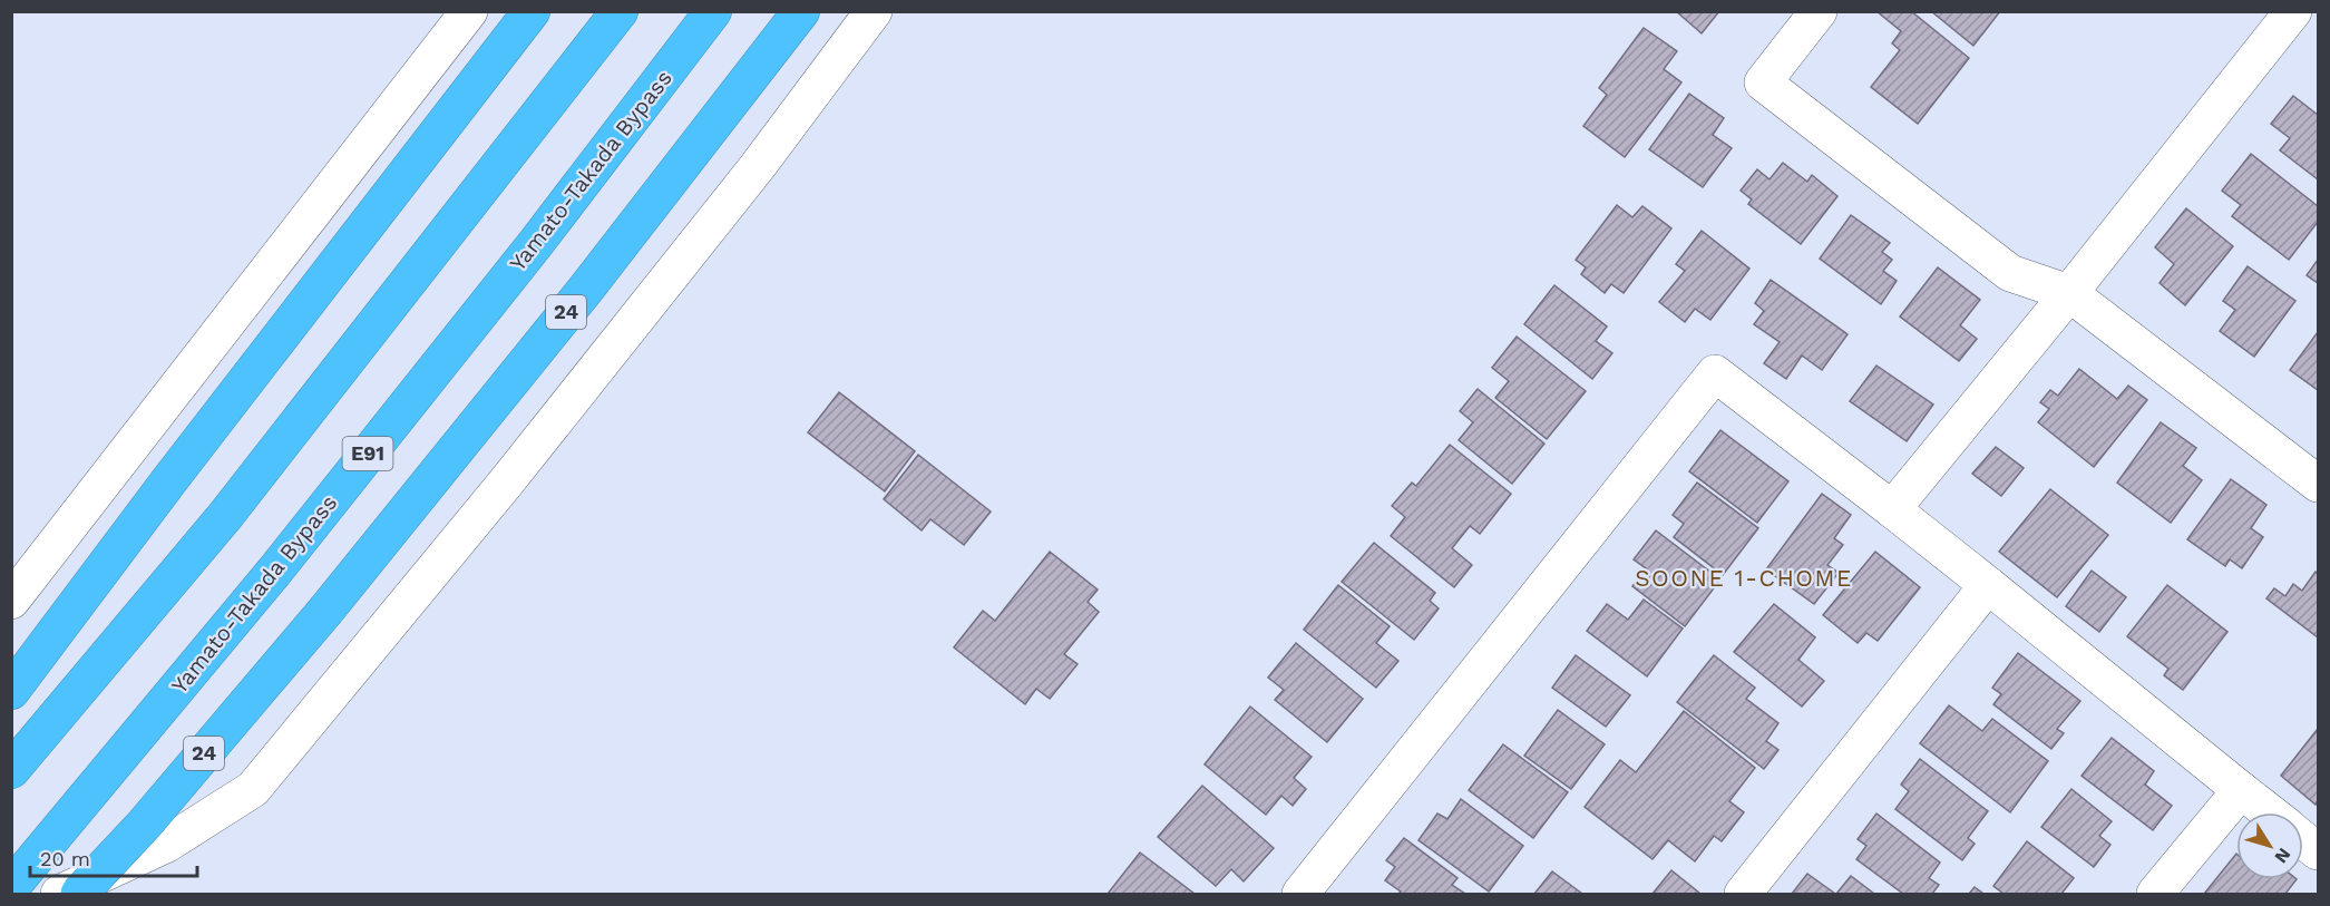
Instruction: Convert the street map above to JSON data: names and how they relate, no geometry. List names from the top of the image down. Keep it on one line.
{"streets":{"highway":["Yamato-Takada Bypass","24","E91"]},"districts":["SOONE 1-CHOME"],"scale_bar":"20 m","north":"bottom right"}
